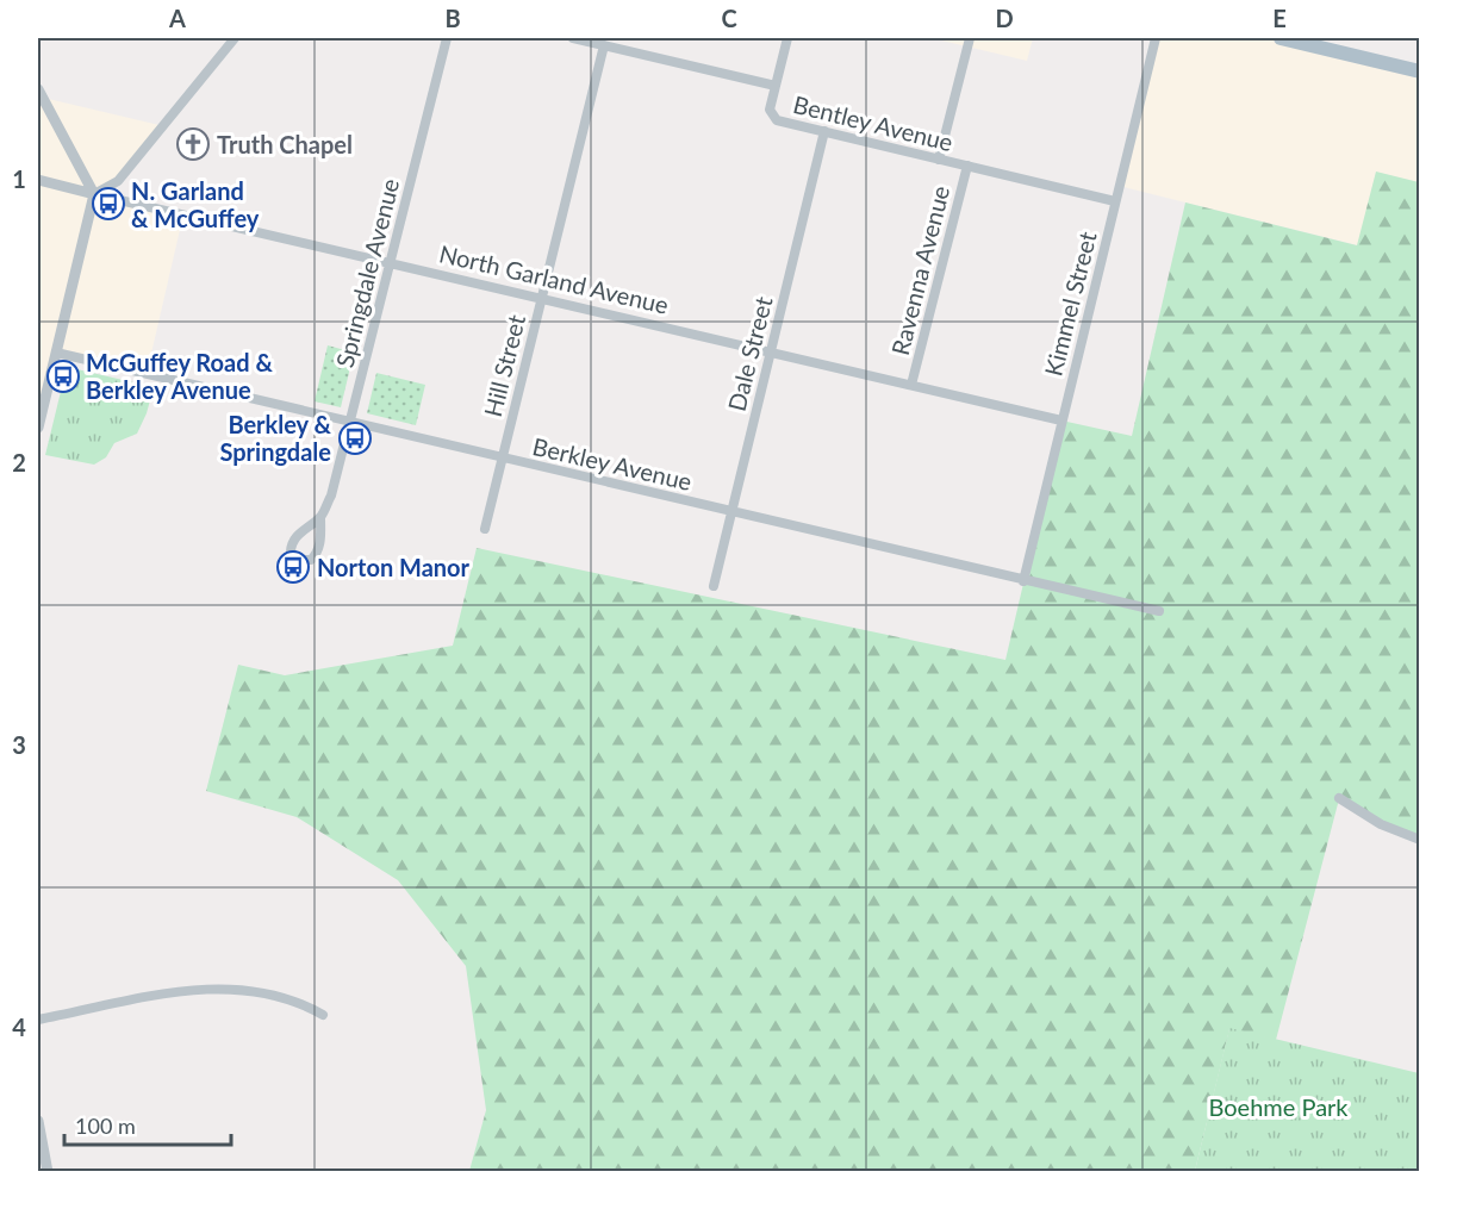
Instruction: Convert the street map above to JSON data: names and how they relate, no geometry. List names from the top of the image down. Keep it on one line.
{"streets":{"street":["Bentley Avenue","Ravenna Avenue","Springdale Avenue","North Garland Avenue","Kimmel Street","Dale Street","Hill Street","Berkley Avenue"]},"crossings":[["Bentley Avenue","Ravenna Avenue"],["Bentley Avenue","Kimmel Street"],["Bentley Avenue","Dale Street"],["Bentley Avenue","Hill Street"],["Ravenna Avenue","North Garland Avenue"],["Springdale Avenue","North Garland Avenue"],["Springdale Avenue","Berkley Avenue"],["North Garland Avenue","Kimmel Street"],["North Garland Avenue","Dale Street"],["North Garland Avenue","Hill Street"],["Kimmel Street","Berkley Avenue"],["Dale Street","Berkley Avenue"],["Hill Street","Berkley Avenue"]],"parks":["Boehme Park"],"places":{"church":["Truth Chapel"],"bus stop":["N. Garland & McGuffey","McGuffey Road & Berkley Avenue","Berkley & Springdale","Norton Manor"]},"scale_bar":"100 m","grid":{"columns":["A","B","C","D","E"],"rows":["1","2","3","4"]}}
